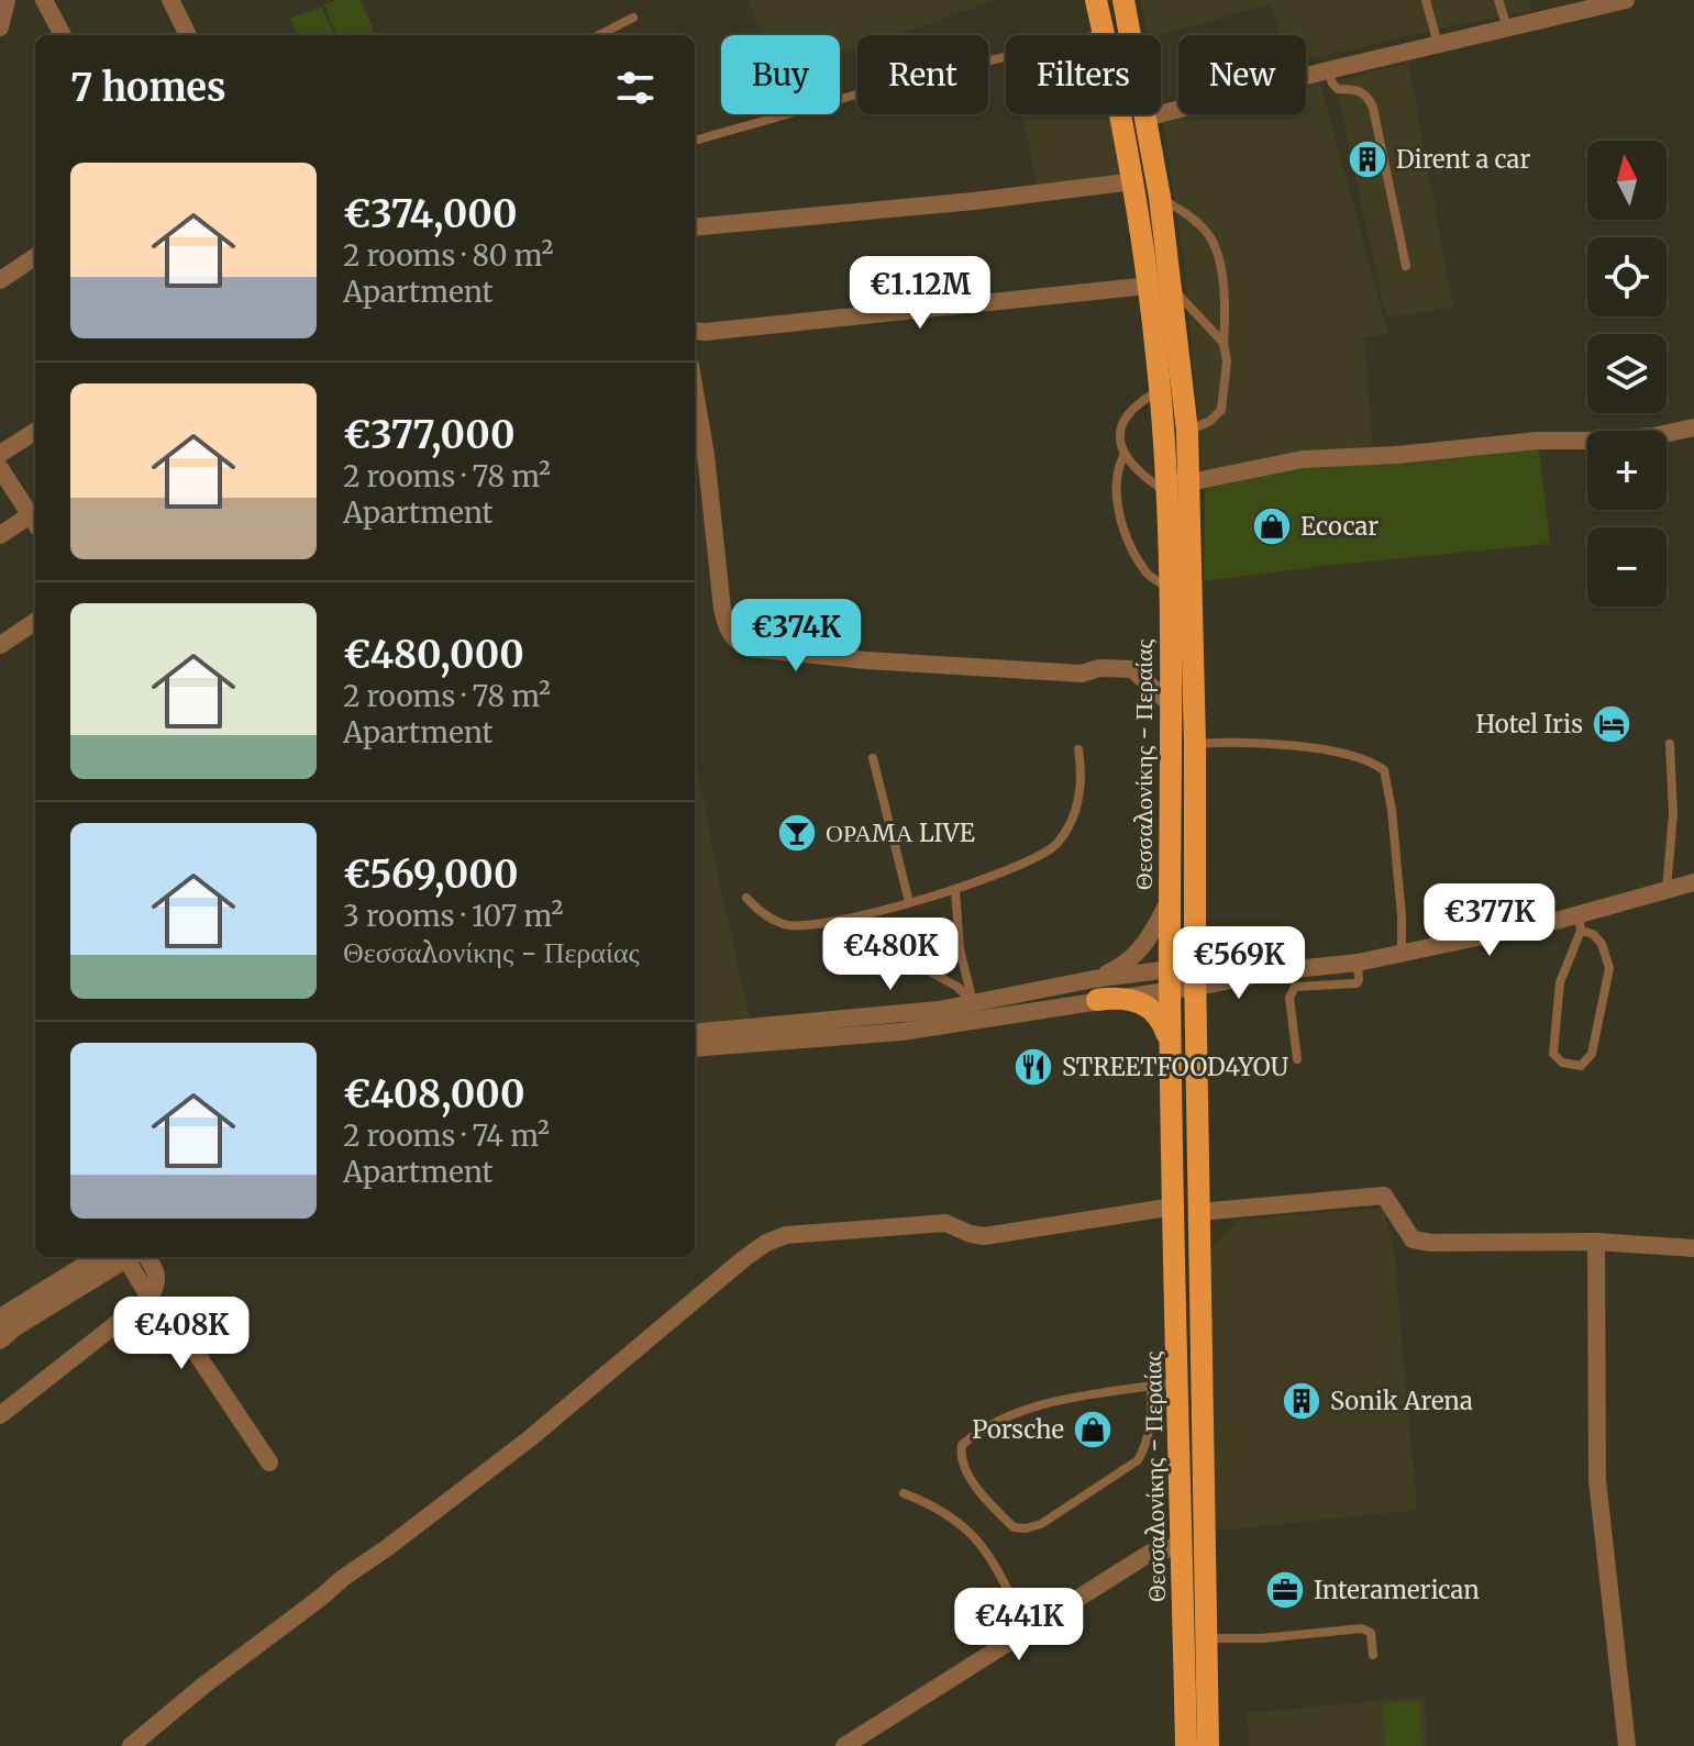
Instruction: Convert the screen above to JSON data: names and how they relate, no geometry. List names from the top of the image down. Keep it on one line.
{"streets":{"main road":["Θεσσαλονίκης - Περαίας"]},"places":{"building":["Dirent a car","Sonik Arena"],"shop":["Ecocar","Porsche"],"hotel":["Hotel Iris"],"bar":["ΟΡΑΜΑ LIVE"],"restaurant":["STREETFOOD4YOU"],"office":["Interamerican"]},"north":"top","page":{"chip":["Buy","Rent","Filters","New"],"heading":"7 homes","map_buttons":["+","−"],"list":[{"name":"€374,000","note":"2 rooms · 80 m² · Apartment"},{"name":"€377,000","note":"2 rooms · 78 m² · Apartment"},{"name":"€480,000","note":"2 rooms · 78 m² · Apartment"},{"name":"€569,000","note":"3 rooms · 107 m² · Θεσσαλονίκης - Περαίας"},{"name":"€408,000","note":"2 rooms · 74 m² · Apartment"}],"price":["€1.12M","€374K","€377K","€480K","€569K","€408K","€441K"]}}
